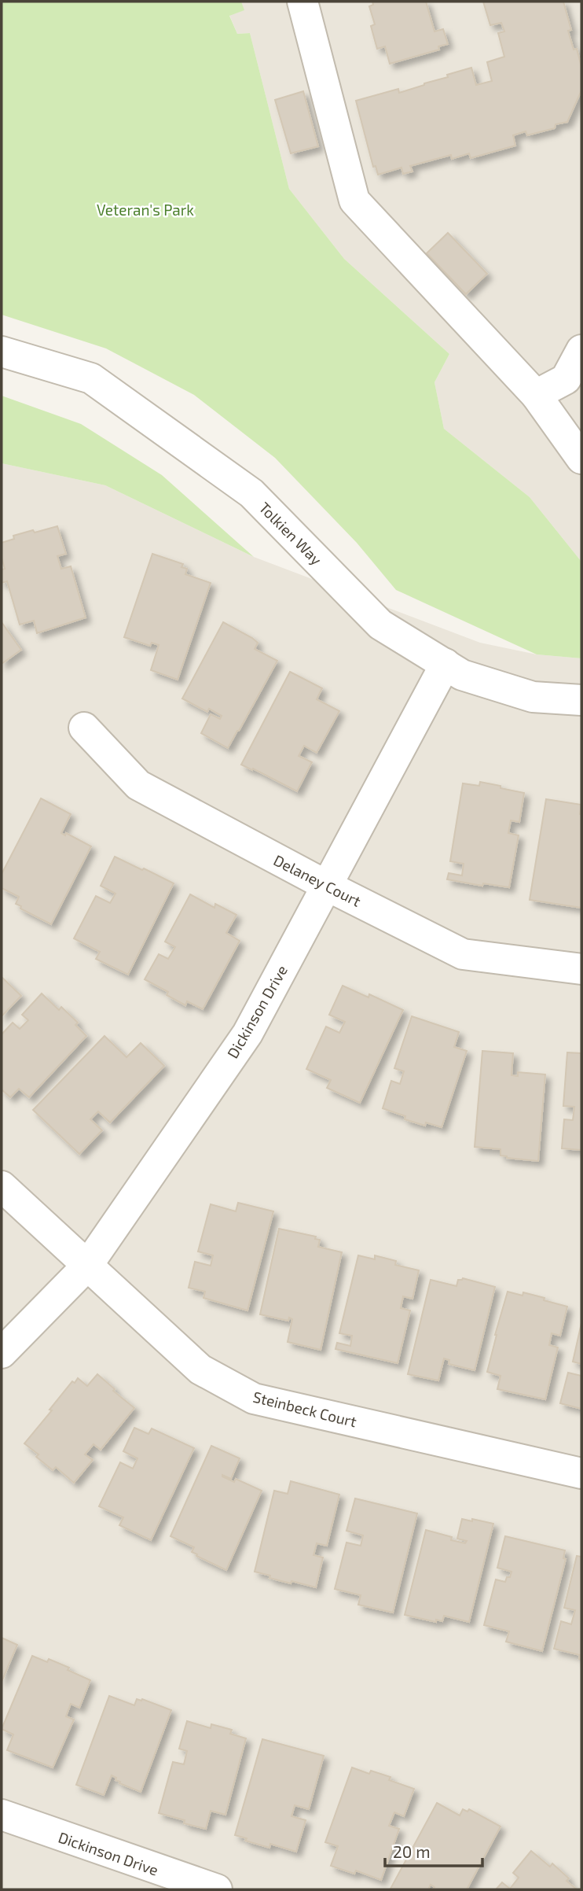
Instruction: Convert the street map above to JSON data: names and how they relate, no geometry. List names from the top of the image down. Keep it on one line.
{"streets":{"street":["Tolkien Way","Delaney Court","Dickinson Drive","Steinbeck Court"]},"crossings":[["Tolkien Way","Dickinson Drive"],["Delaney Court","Dickinson Drive"],["Dickinson Drive","Steinbeck Court"]],"parks":["Veteran's Park"],"scale_bar":"20 m"}
